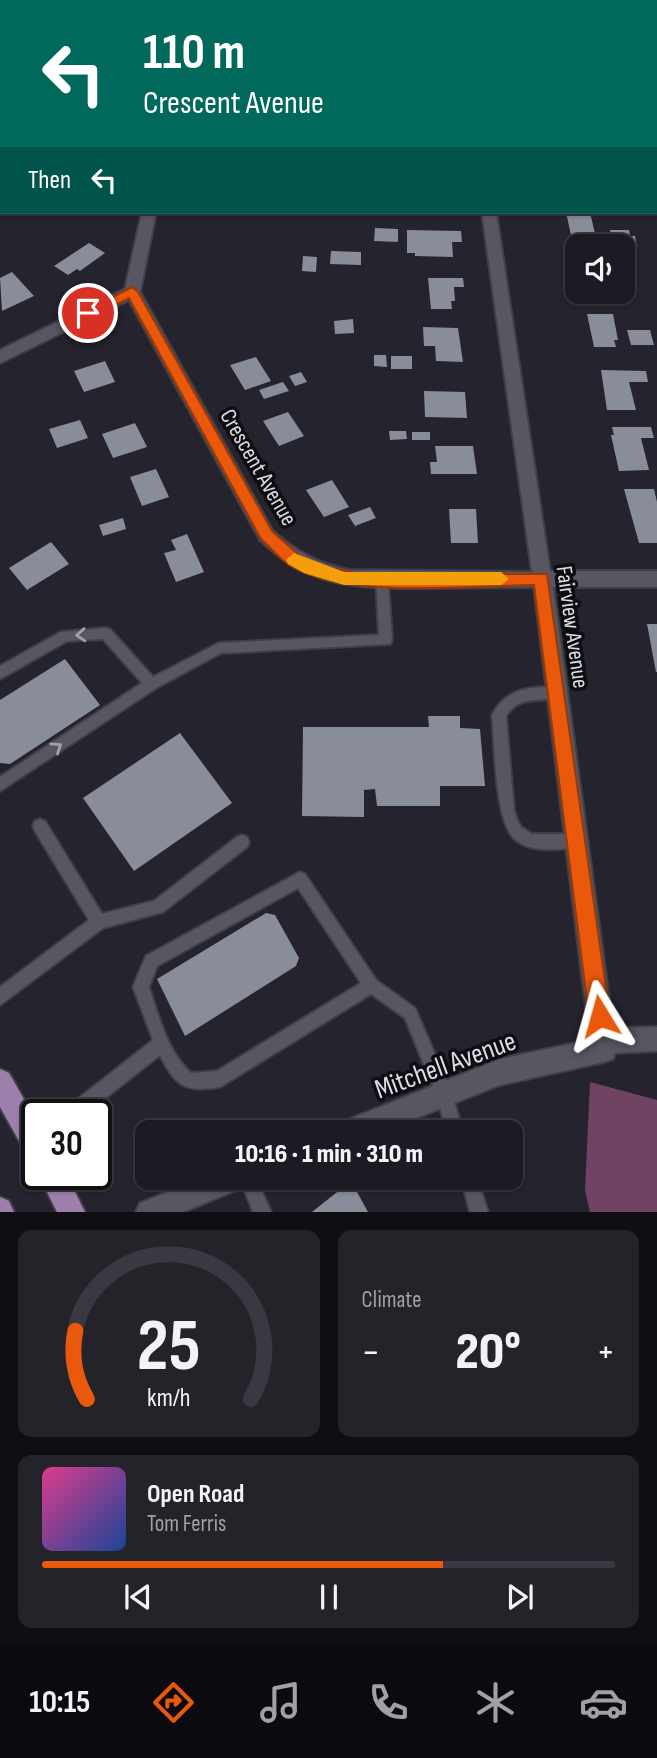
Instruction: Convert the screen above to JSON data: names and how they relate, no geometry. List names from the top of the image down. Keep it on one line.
{"streets":{"street":["Crescent Avenue","Fairview Avenue","Mitchell Avenue"]},"crossings":[["Crescent Avenue","Fairview Avenue"],["Fairview Avenue","Mitchell Avenue"]],"page":{"turn":["110 m","Crescent Avenue"],"then":"Then","limit":"30","trip":"10:16 · 1 min · 310 m","tile":"Climate","heat":["−","20°","+"],"song":["Open Road","Tom Ferris"],"tabs":"10:15","gauge":["25","km/h"]}}
